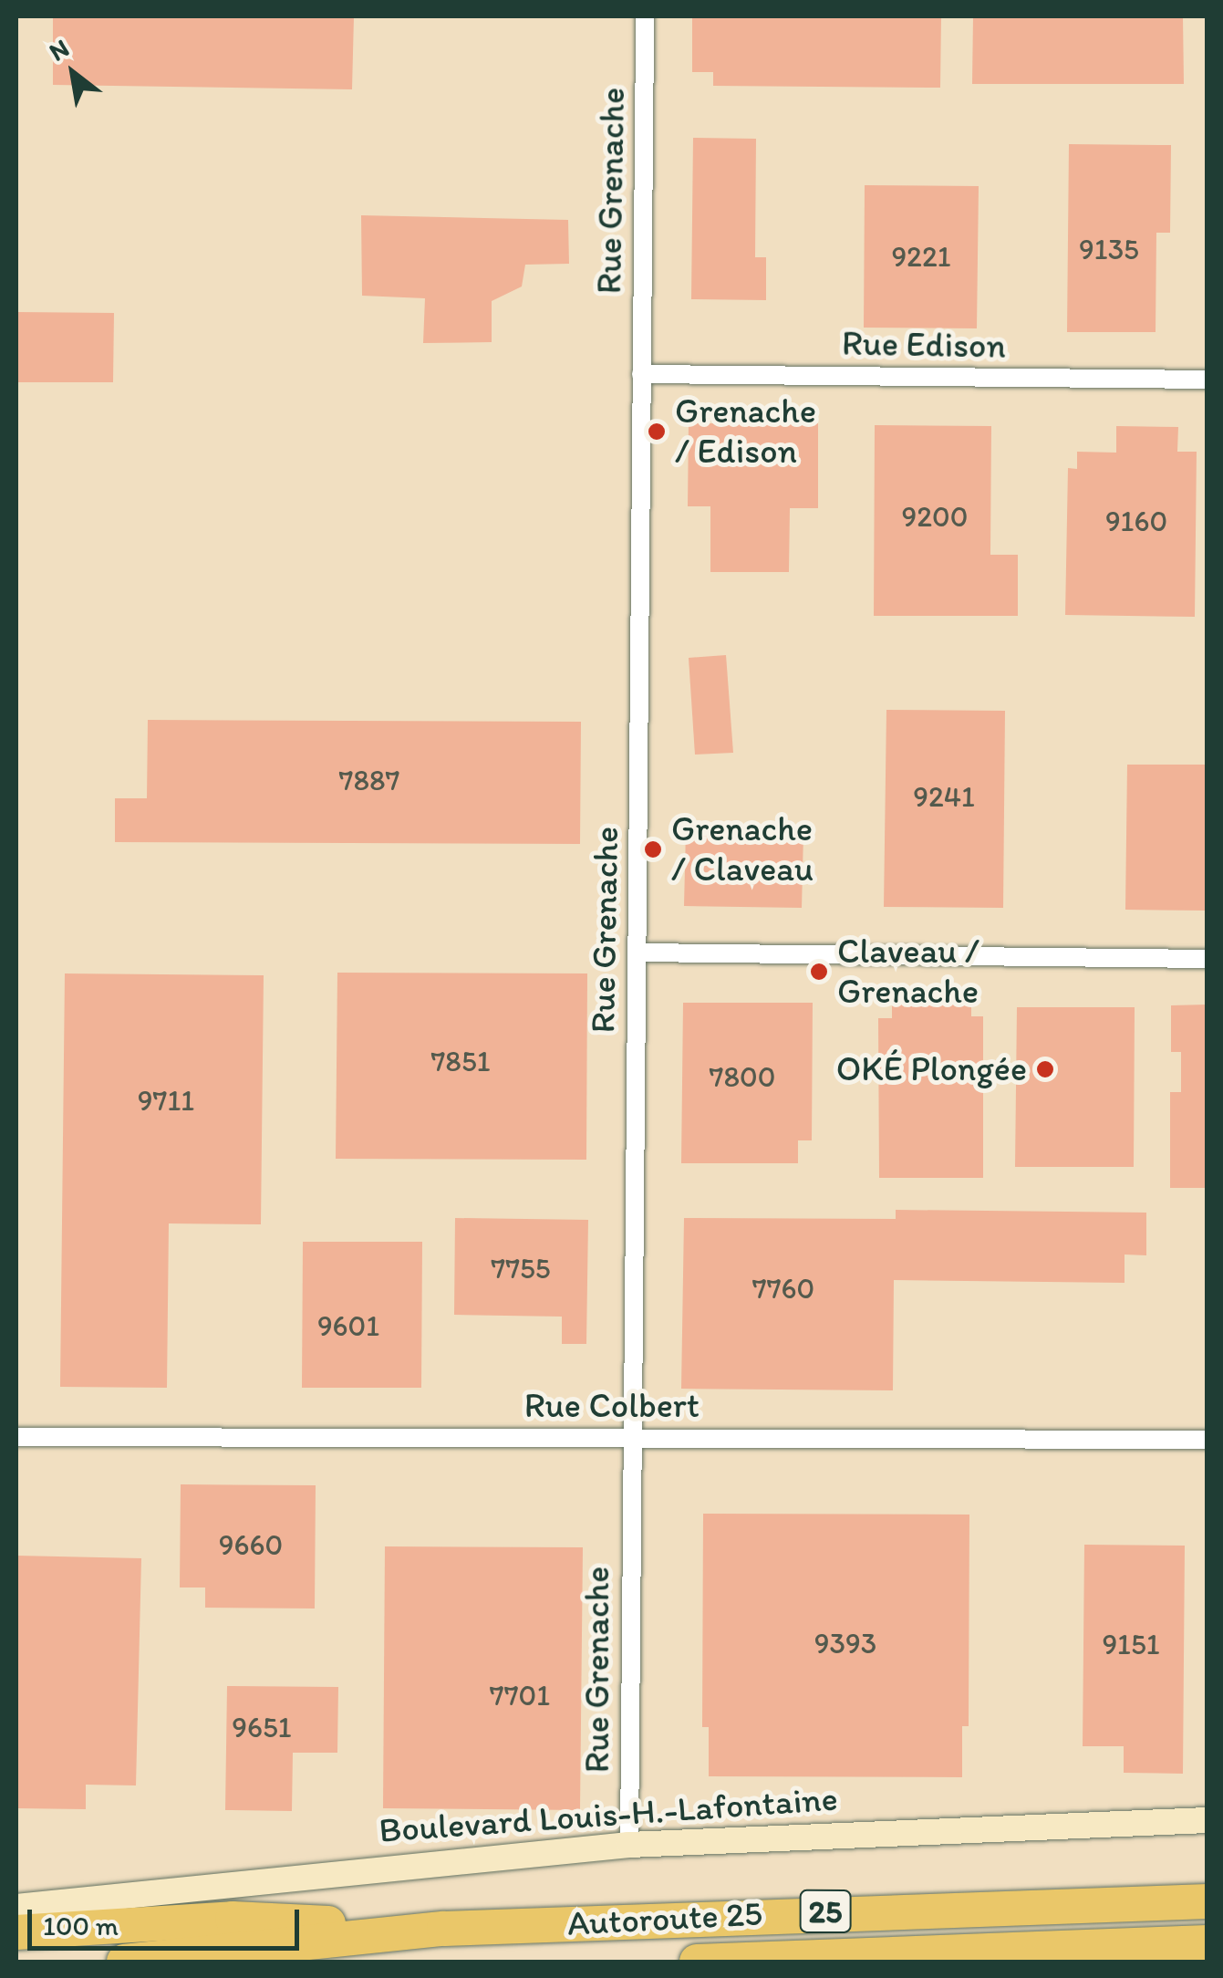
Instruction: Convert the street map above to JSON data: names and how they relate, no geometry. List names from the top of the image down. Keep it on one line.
{"streets":{"highway":["25","Autoroute 25"],"main road":["Boulevard Louis-H.-Lafontaine"],"street":["Rue Grenache","Rue Edison","Rue Colbert"]},"crossings":[["Rue Grenache","Rue Edison"],["Rue Grenache","Rue Colbert"],["Rue Grenache","Boulevard Louis-H.-Lafontaine"]],"places":["Grenache / Edison","Grenache / Claveau","Claveau / Grenache","OKÉ Plongée"],"house_numbers":["9135","9221","9200","9160","7887","9241","7851","7800","9711","7755","7760","9601","9660","9393","9151","7701","9651"],"scale_bar":"100 m","north":"top left"}
